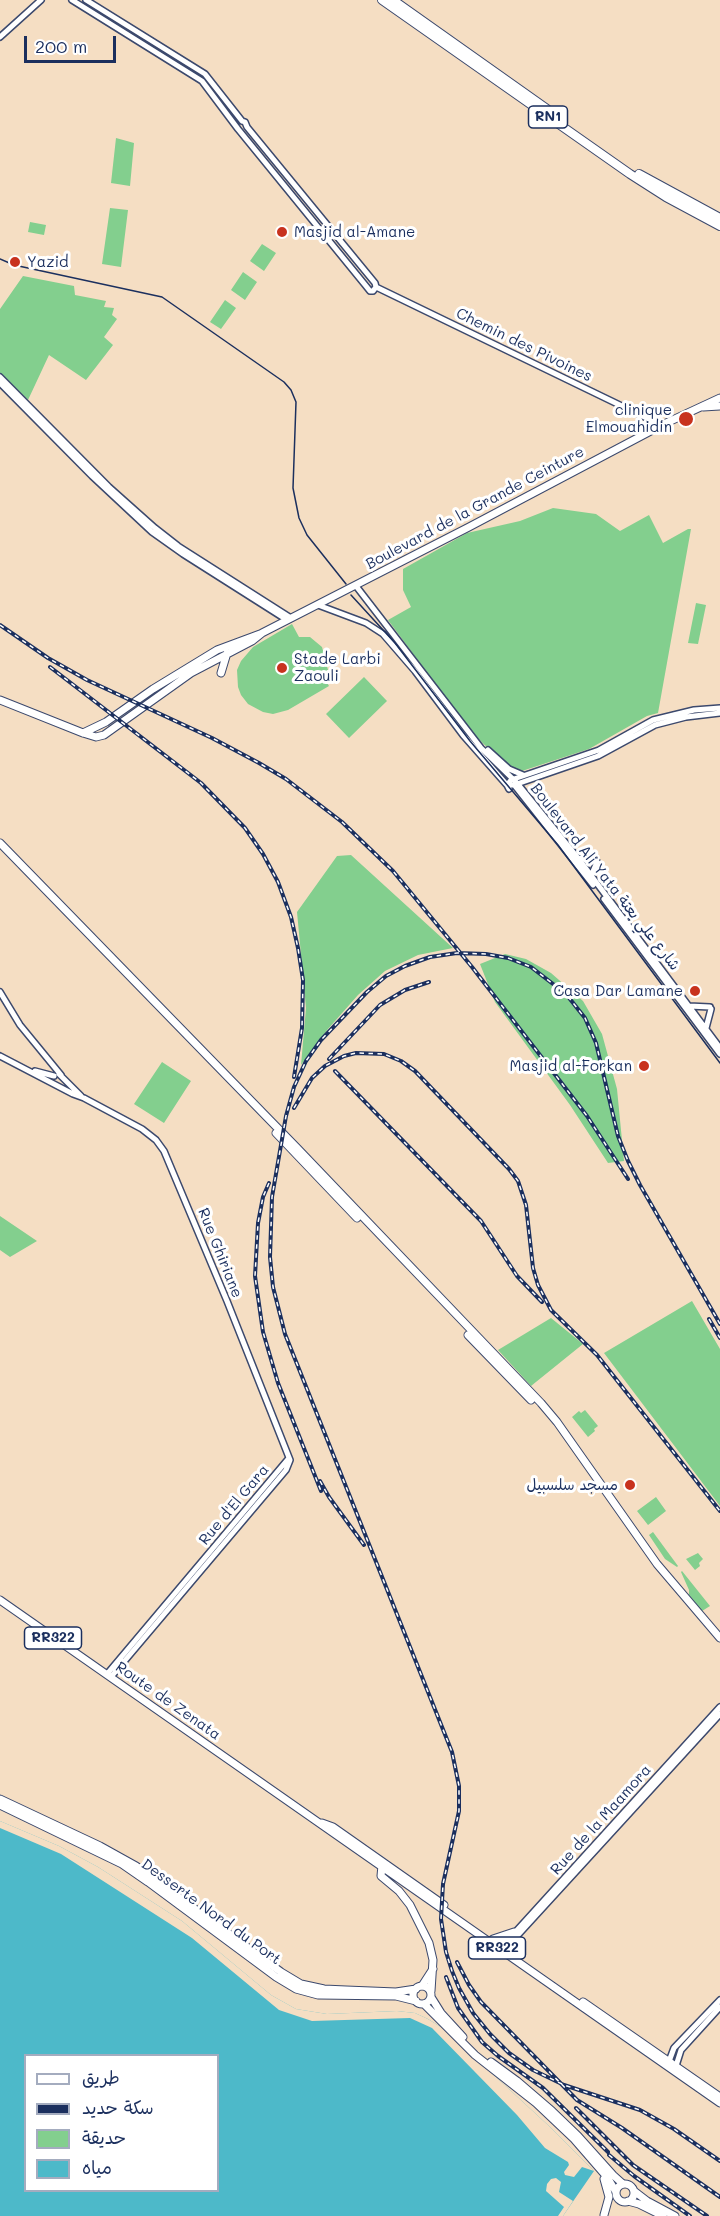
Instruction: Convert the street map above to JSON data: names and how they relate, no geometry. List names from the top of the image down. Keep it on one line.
{"streets":{"highway":["RN1"],"main road":["Boulevard de la Grande Ceinture","RR322","Route de Zenata","Desserte Nord du Port"],"street":["Chemin des Pivoines","Boulevard Ali Yata شارع علي يعتة","Rue Ghiriane","Rue d'El Gara","Rue de la Maamora"]},"crossings":[["Chemin des Pivoines","Boulevard de la Grande Ceinture"],["Boulevard de la Grande Ceinture","Boulevard Ali Yata شارع علي يعتة"],["Rue Ghiriane","Rue d'El Gara"],["Rue d'El Gara","Route de Zenata"],["RR322","Route de Zenata"],["RR322","Rue de la Maamora"]],"places":["Masjid al-Amane","Yazid","clinique Elmouahidin","Stade Larbi Zaouli","Casa Dar Lamane","Masjid al-Forkan","مسجد سلسبيل"],"legend":["طريق","سكة حديد","حديقة","مياه"],"scale_bar":"200 m"}
